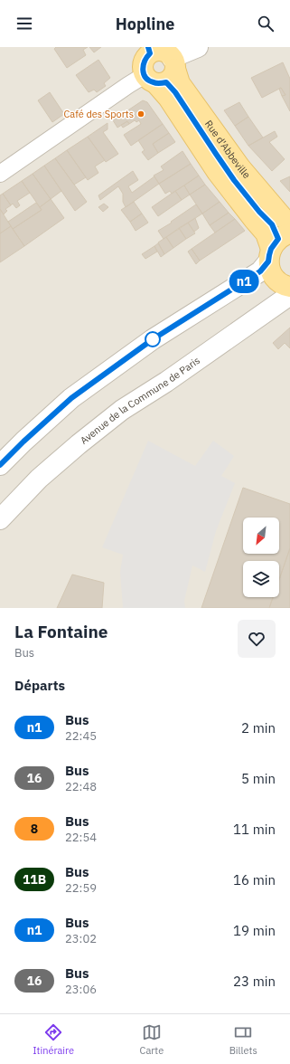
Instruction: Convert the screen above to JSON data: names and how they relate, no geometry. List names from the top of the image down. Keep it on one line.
{"streets":{"main road":["Rue d'Abbeville"],"street":["Avenue de la Commune de Paris"]},"places":["Café des Sports"],"lines":["bus line n1"],"north":"bottom left","page":{"header":"Hopline","on_map":"n1","heading":[["La Fontaine","Bus"],"Départs"],"list":[{"mark":"n1","name":"Bus","note":"22:45","value":"2 min"},{"mark":"16","name":"Bus","note":"22:48","value":"5 min"},{"mark":"8","name":"Bus","note":"22:54","value":"11 min"},{"mark":"11B","name":"Bus","note":"22:59","value":"16 min"},{"mark":"n1","name":"Bus","note":"23:02","value":"19 min"},{"mark":"16","name":"Bus","note":"23:06","value":"23 min"}],"tabs":["Itinéraire","Carte","Billets"]}}
